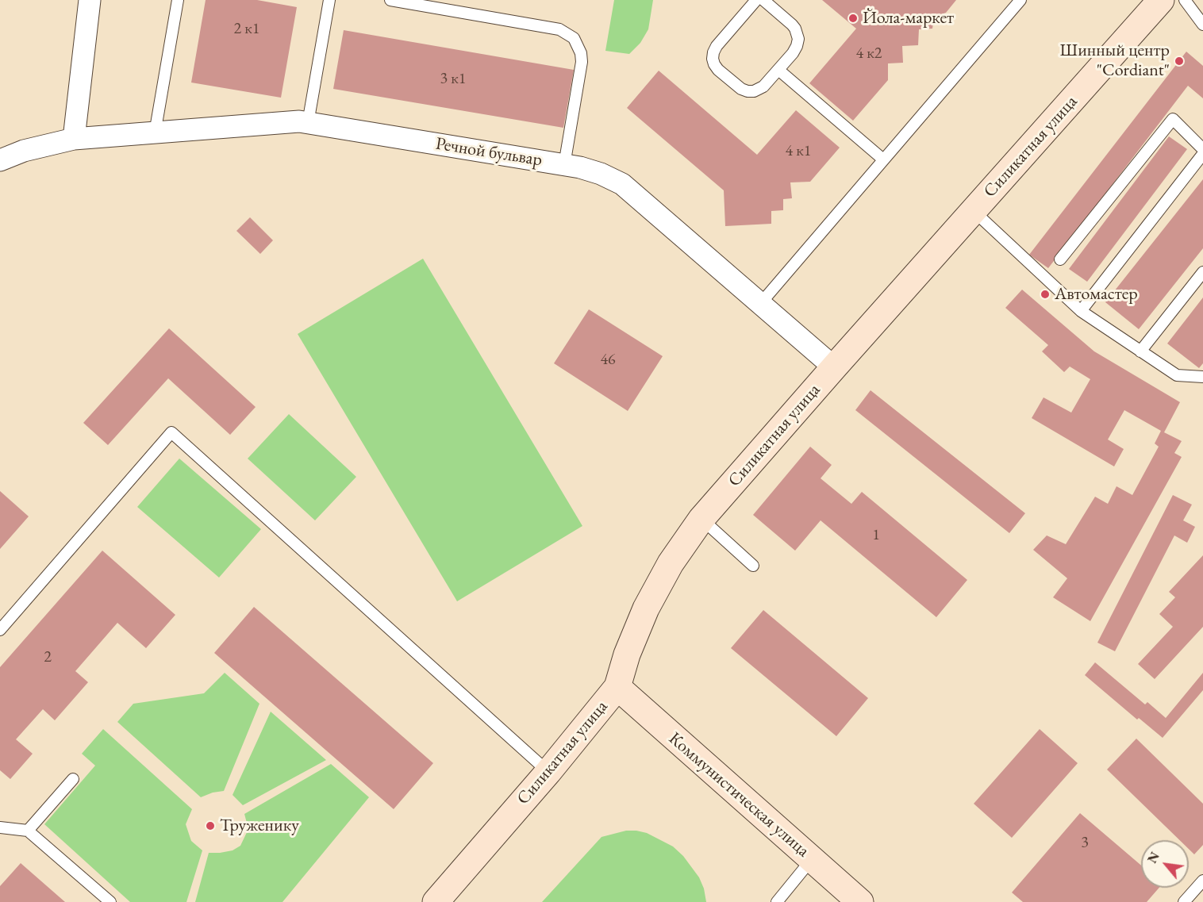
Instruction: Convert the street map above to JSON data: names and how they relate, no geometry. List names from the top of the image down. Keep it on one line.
{"streets":{"street":["Силикатная улица","Речной бульвар","Коммунистическая улица"]},"crossings":[["Силикатная улица","Речной бульвар"],["Силикатная улица","Коммунистическая улица"]],"places":["Йола-маркет","Шинный центр \"Cordiant\"","Автомастер","Труженику"],"house_numbers":["2 к1","4 к2","3 к1","4 к1","46","1","2","3"],"north":"top left"}
